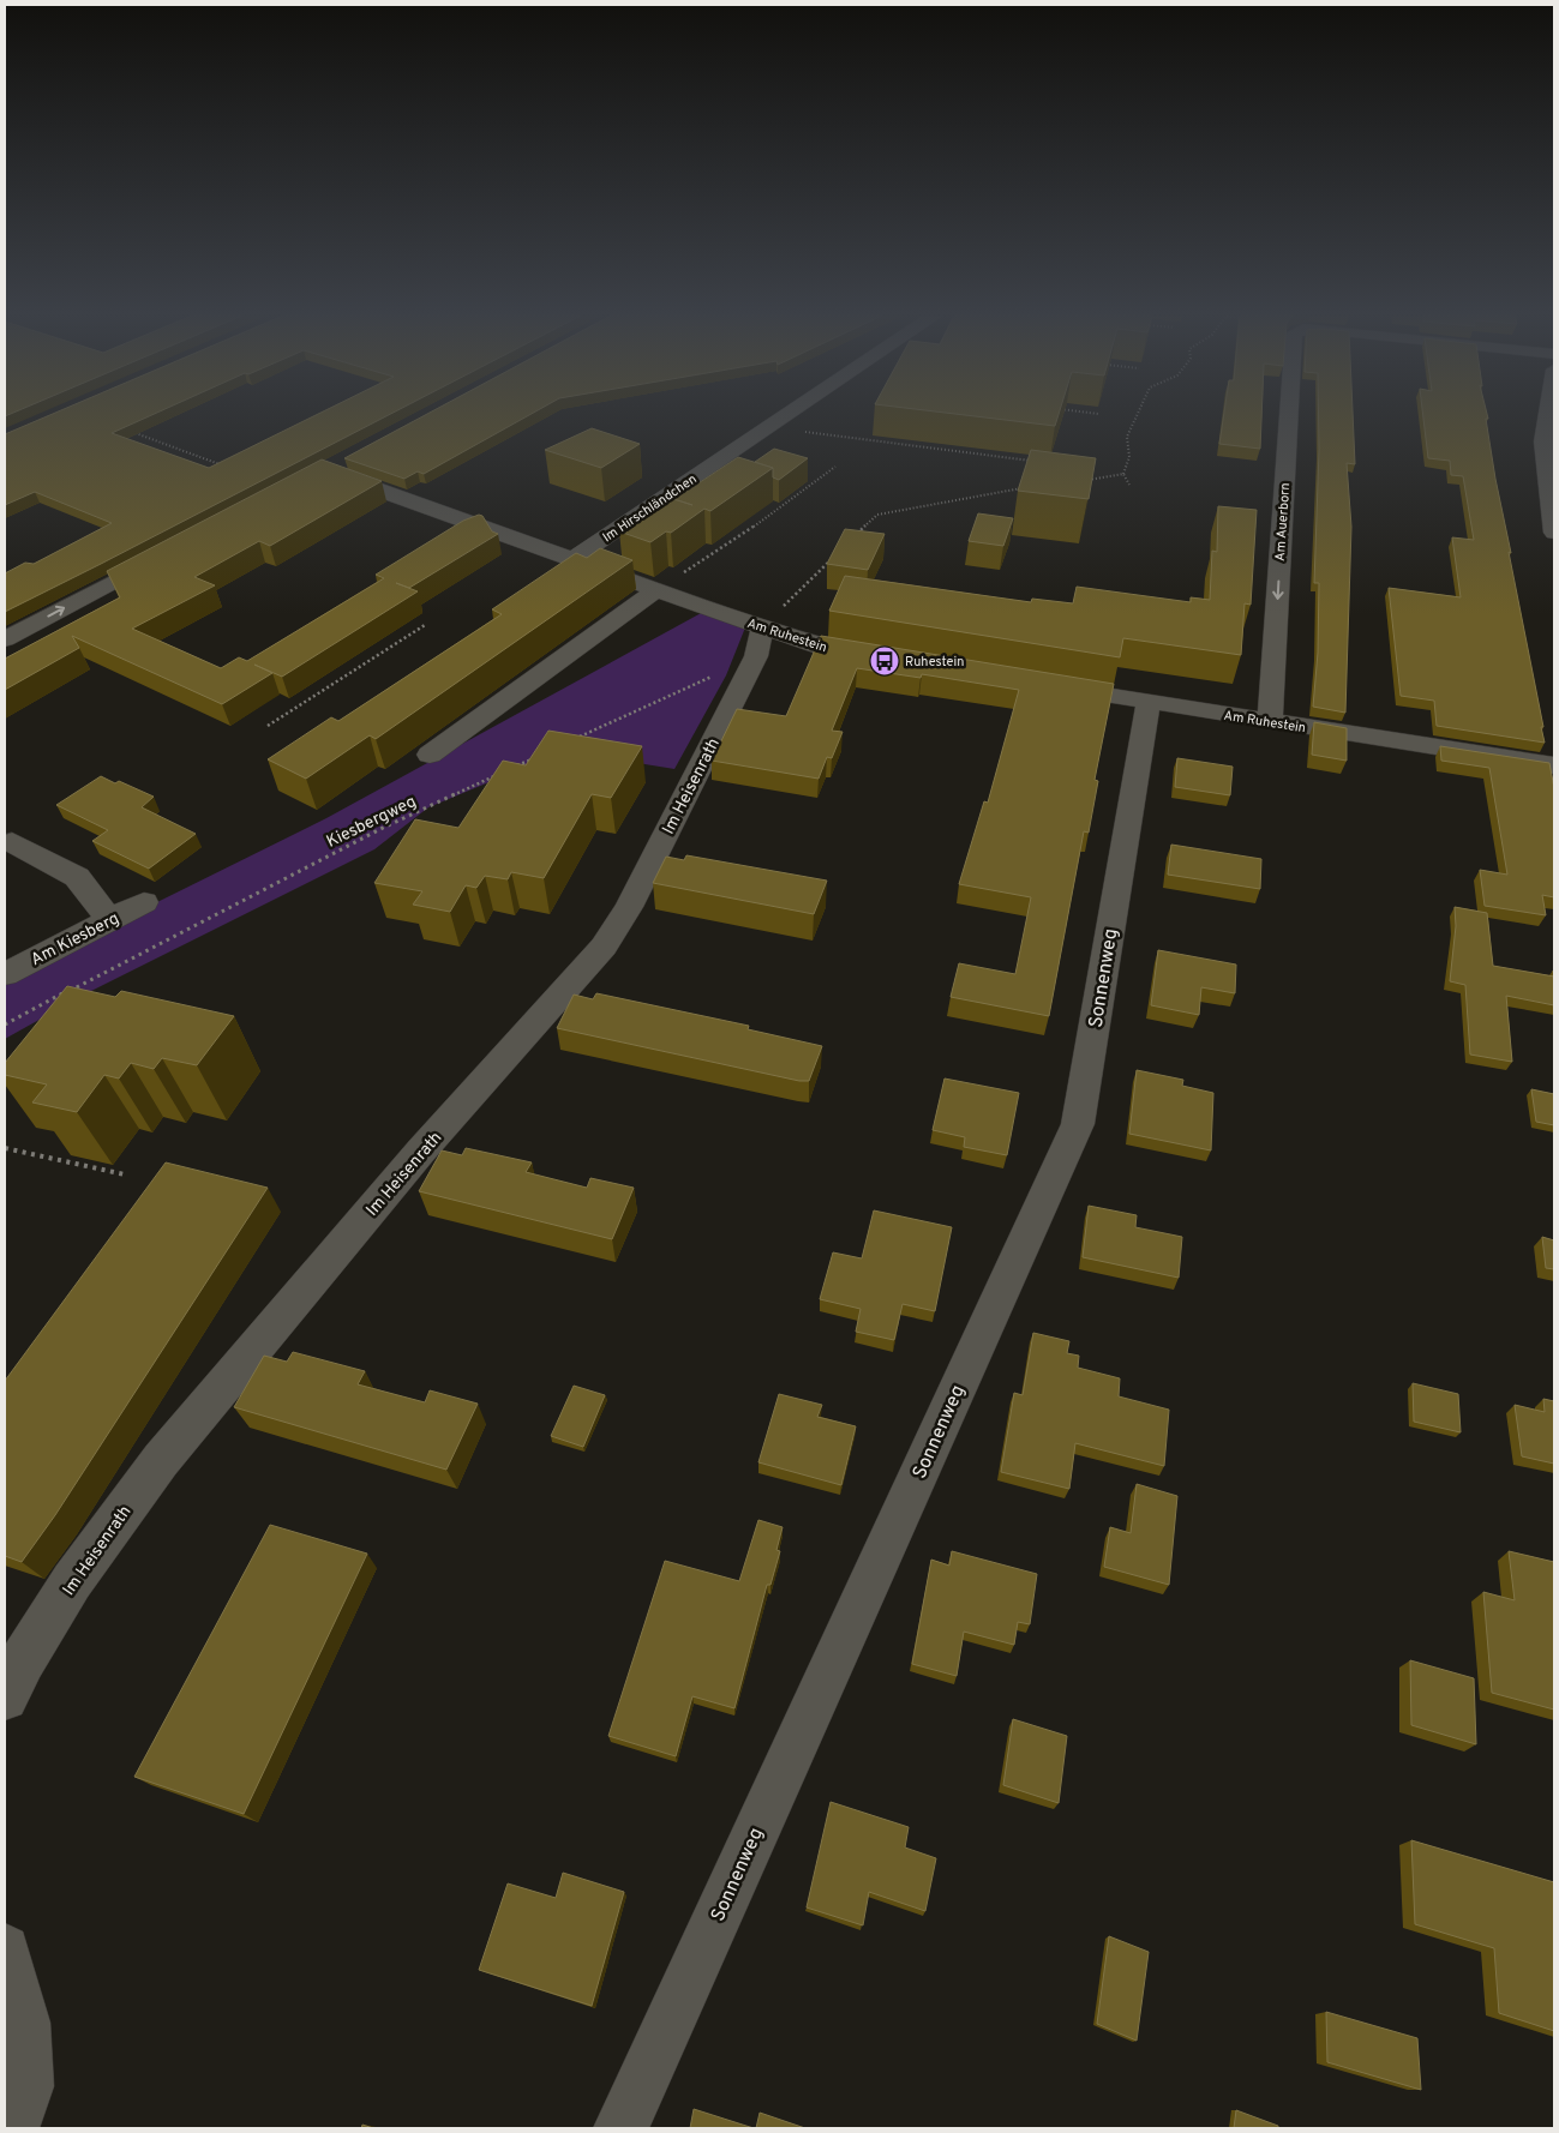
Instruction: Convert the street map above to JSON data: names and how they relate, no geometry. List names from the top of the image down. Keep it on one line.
{"streets":{"street":["Im Hirschländchen","Am Auerborn","Am Ruhestein","Im Heisenrath","Am Kiesberg","Sonnenweg"],"path":["Kiesbergweg"]},"crossings":[["Im Hirschländchen","Am Ruhestein"],["Am Auerborn","Am Ruhestein"],["Am Ruhestein","Im Heisenrath"],["Am Ruhestein","Sonnenweg"]],"places":{"bus stop":["Ruhestein"]}}
